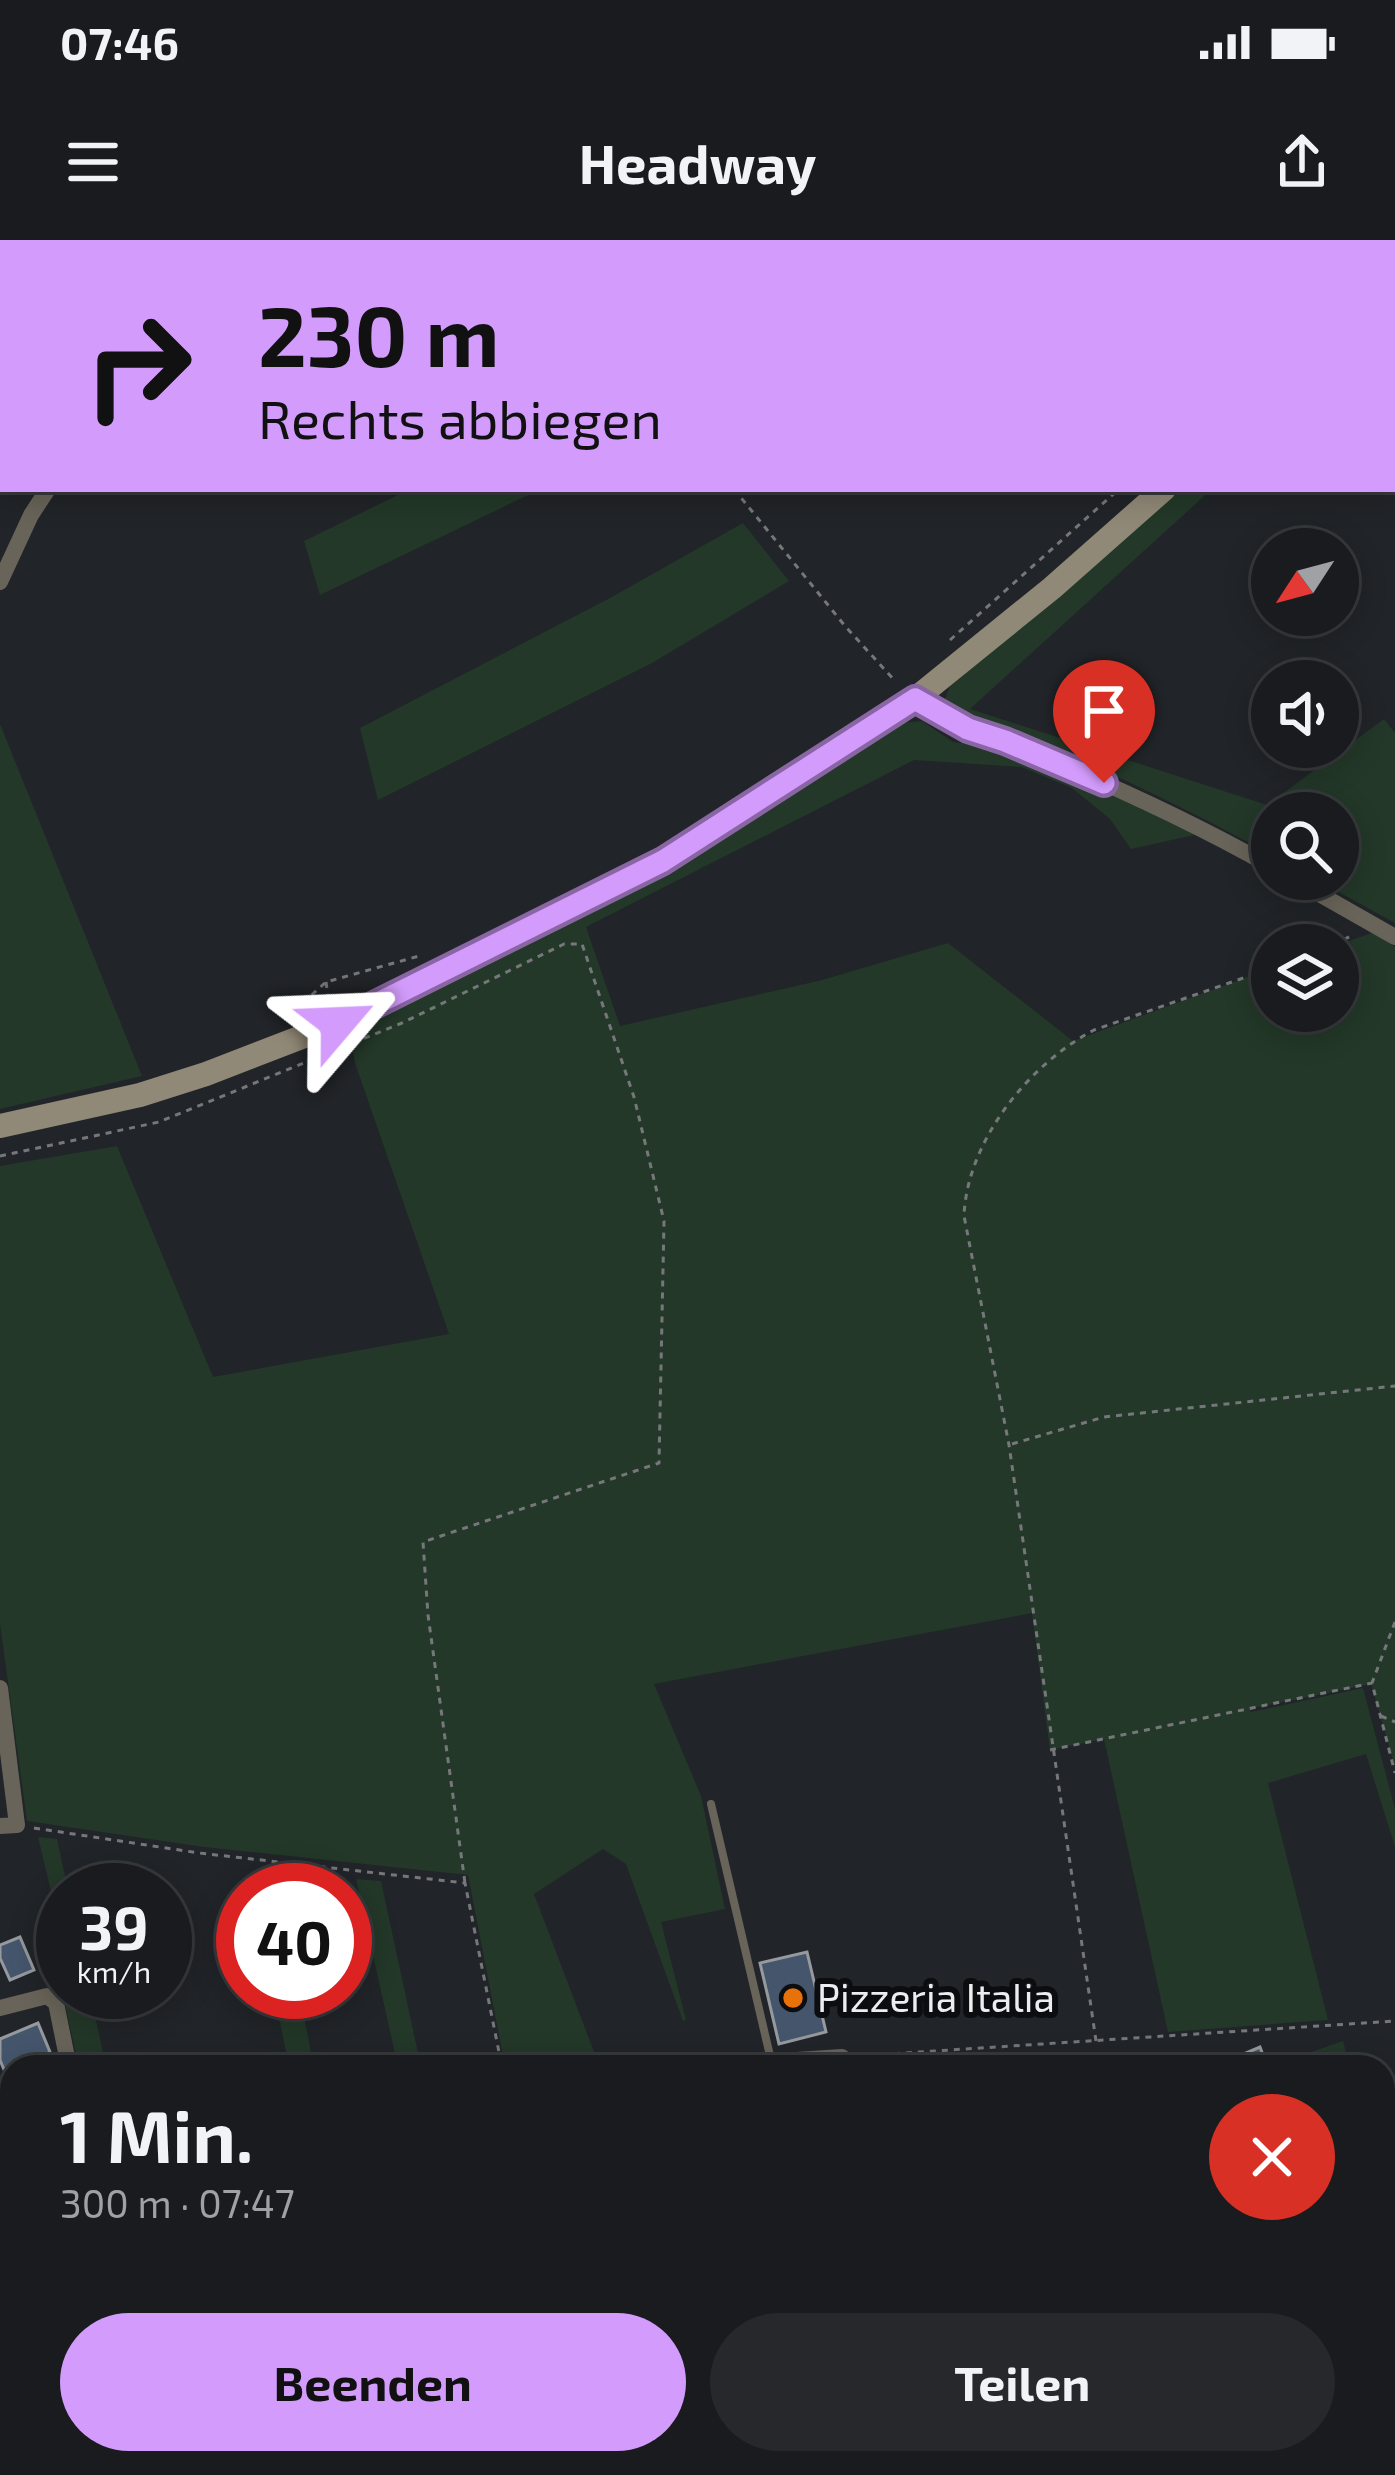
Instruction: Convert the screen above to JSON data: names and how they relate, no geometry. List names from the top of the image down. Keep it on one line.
{"places":["Pizzeria Italia"],"north":"bottom left","page":{"status":"07:46","header":"Headway","turn":["230 m","Rechts abbiegen"],"speed":"39 km/h","limit":"40","heading":["1 Min.","300 m · 07:47"],"buttons":["Beenden","Teilen"]}}
